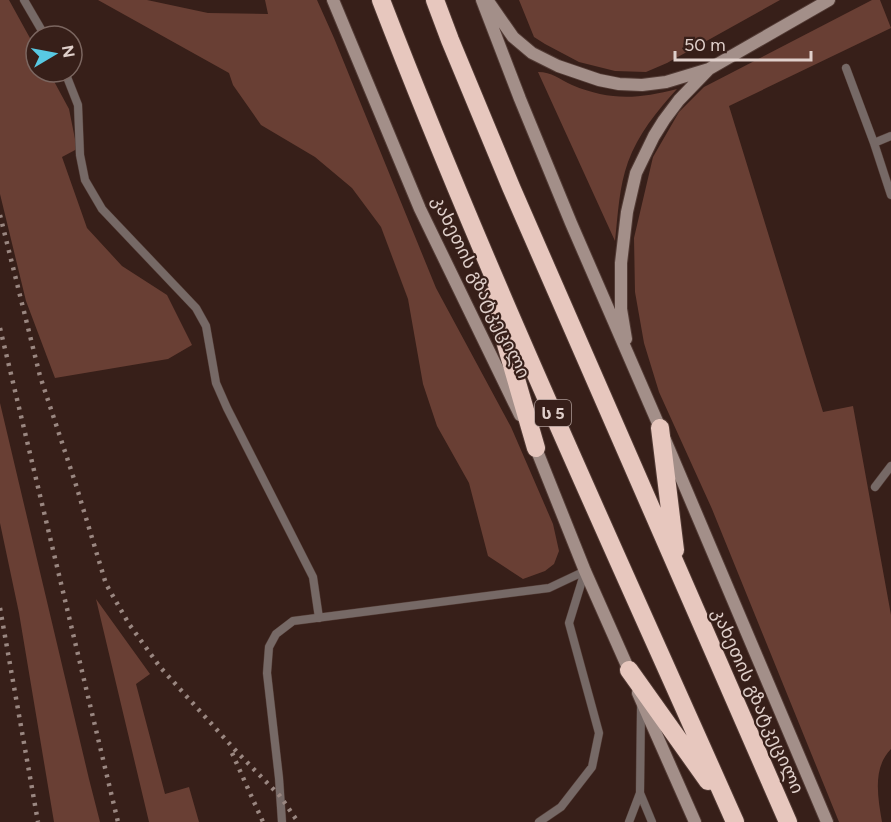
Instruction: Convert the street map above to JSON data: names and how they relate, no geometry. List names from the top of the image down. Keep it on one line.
{"streets":{"highway":["კახეთის გზატკეცილი","ს 5"]},"scale_bar":"50 m","north":"right"}
